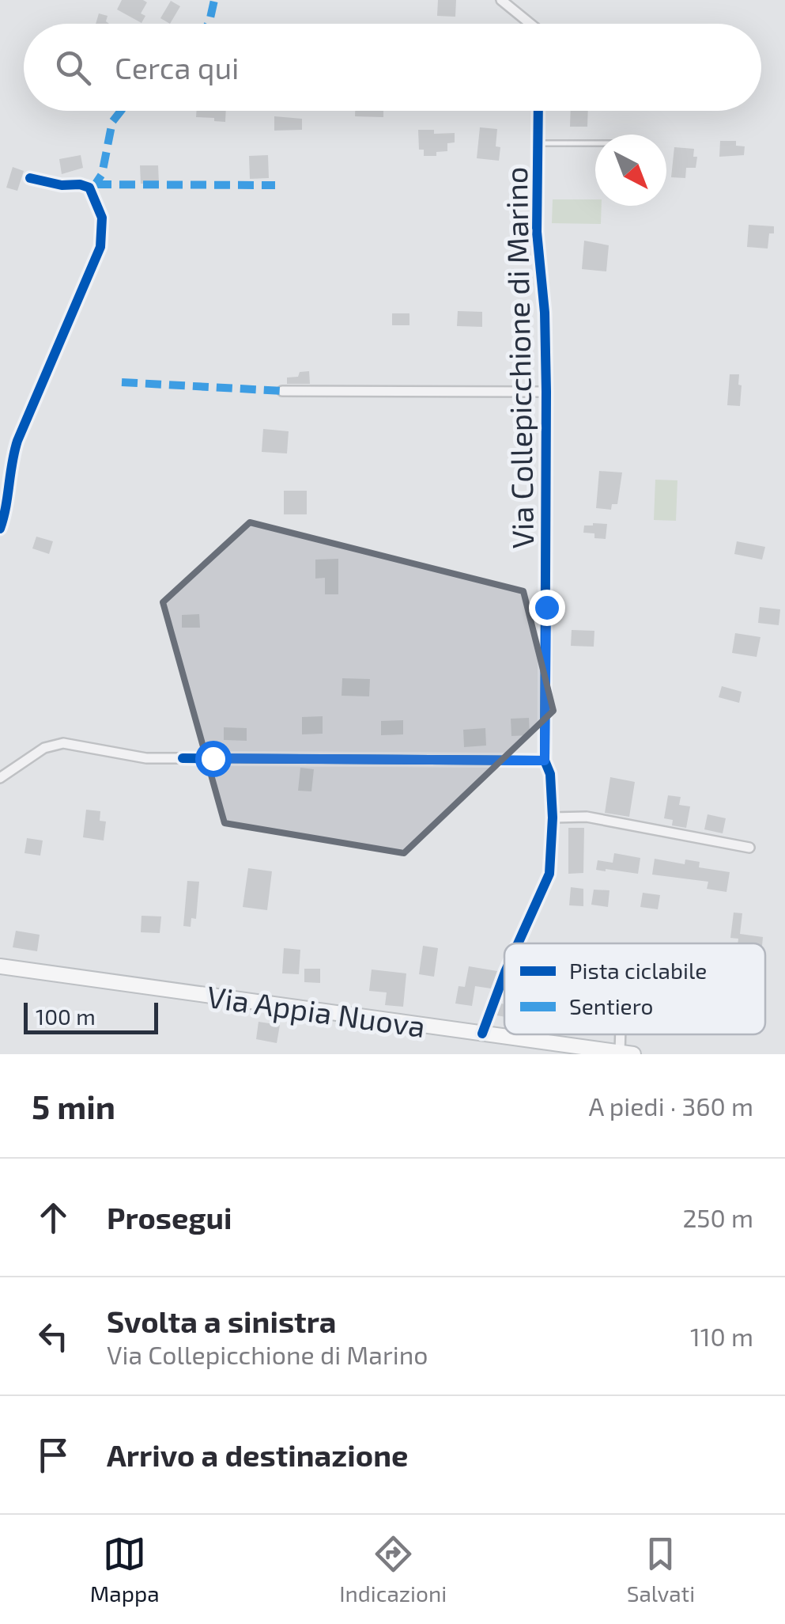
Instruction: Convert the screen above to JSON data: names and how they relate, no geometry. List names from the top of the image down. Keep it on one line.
{"streets":{"main road":["Via Appia Nuova"],"street":["Via Collepicchione di Marino"]},"crossings":[["Via Collepicchione di Marino","Via Appia Nuova"]],"legend":["Pista ciclabile","Sentiero"],"scale_bar":"100 m","north":"bottom right","page":{"search":"Cerca qui","scale":"100 m","heading":["5 min","A piedi · 360 m"],"list":[["Prosegui","250 m"],["Svolta a sinistra","Via Collepicchione di Marino","110 m"],"Arrivo a destinazione"],"nav":["Mappa","Indicazioni","Salvati"]}}
